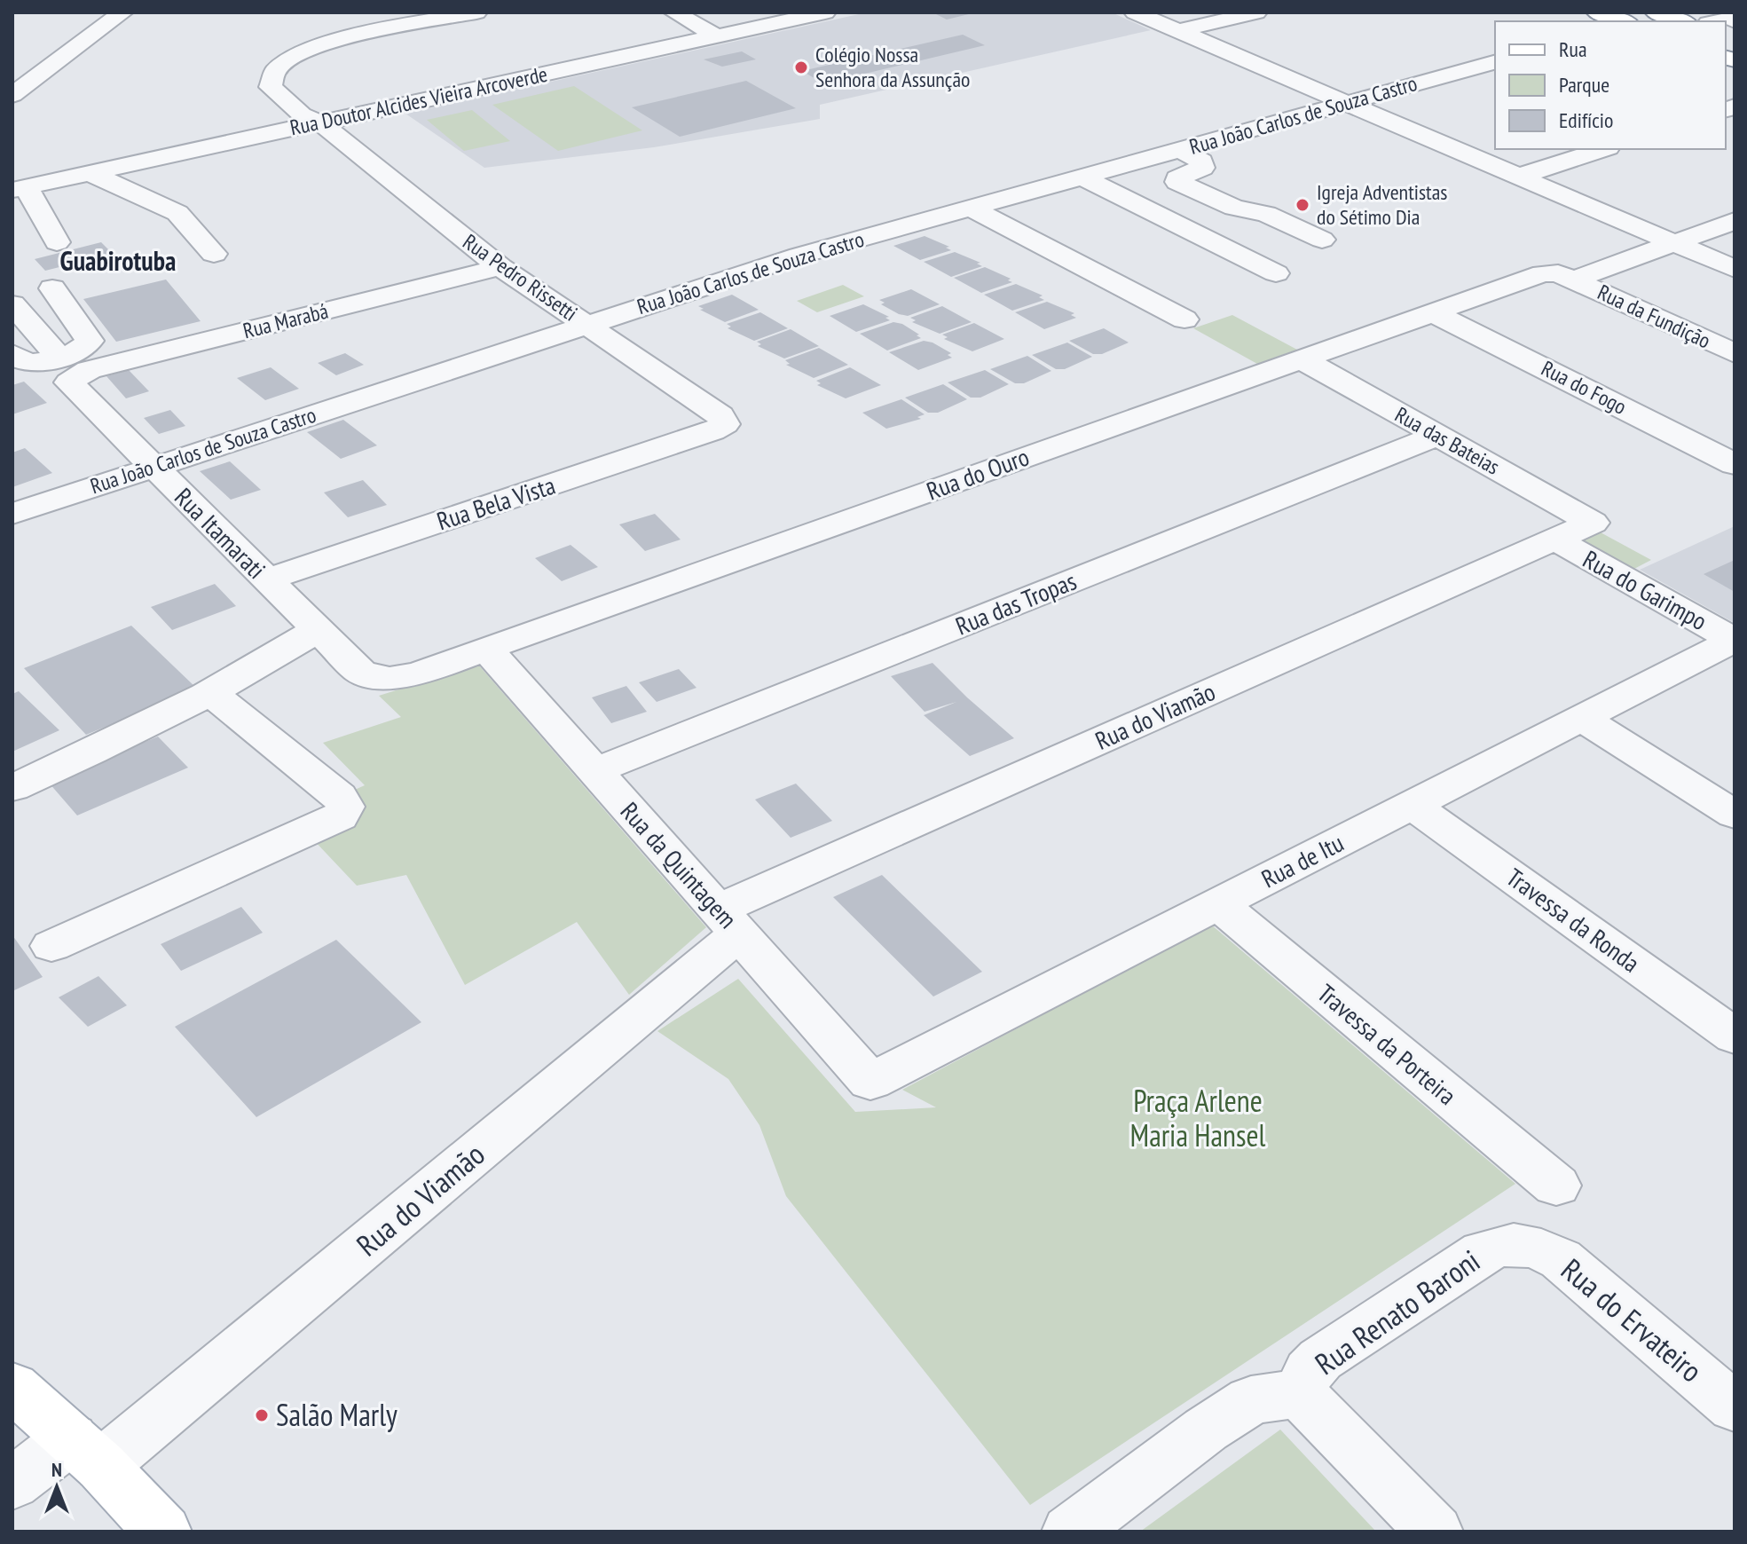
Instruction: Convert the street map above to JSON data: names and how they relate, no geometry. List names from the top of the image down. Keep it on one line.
{"streets":{"street":["Rua Doutor Alcides Vieira Arcoverde","Rua João Carlos de Souza Castro","Rua Pedro Rissetti","Rua da Fundição","Rua Marabá","Rua do Fogo","Rua das Bateias","Rua do Ouro","Rua Bela Vista","Rua Itamarati","Rua do Garimpo","Rua das Tropas","Rua do Viamão","Rua de Itu","Rua da Quintagem","Travessa da Ronda","Travessa da Porteira","Rua Renato Baroni","Rua do Ervateiro"]},"crossings":[["Rua Doutor Alcides Vieira Arcoverde","Rua Pedro Rissetti"],["Rua João Carlos de Souza Castro","Rua Pedro Rissetti"],["Rua João Carlos de Souza Castro","Rua Itamarati"],["Rua Pedro Rissetti","Rua Marabá"],["Rua Pedro Rissetti","Rua Bela Vista"],["Rua da Fundição","Rua do Ouro"],["Rua Marabá","Rua Itamarati"],["Rua do Fogo","Rua do Ouro"],["Rua das Bateias","Rua do Ouro"],["Rua das Bateias","Rua das Tropas"],["Rua das Bateias","Rua do Viamão"],["Rua do Ouro","Rua Itamarati"],["Rua do Ouro","Rua da Quintagem"],["Rua Bela Vista","Rua Itamarati"],["Rua do Garimpo","Rua do Viamão"],["Rua do Garimpo","Rua de Itu"],["Rua das Tropas","Rua da Quintagem"],["Rua do Viamão","Rua da Quintagem"],["Rua de Itu","Rua da Quintagem"],["Rua de Itu","Travessa da Ronda"],["Rua de Itu","Travessa da Porteira"],["Rua Renato Baroni","Rua do Ervateiro"]],"districts":["Guabirotuba"],"parks":["Praça Arlene Maria Hansel"],"places":["Colégio Nossa Senhora da Assunção","Igreja Adventistas do Sétimo Dia","Salão Marly"],"legend":["Rua","Parque","Edifício"],"north":"top"}
